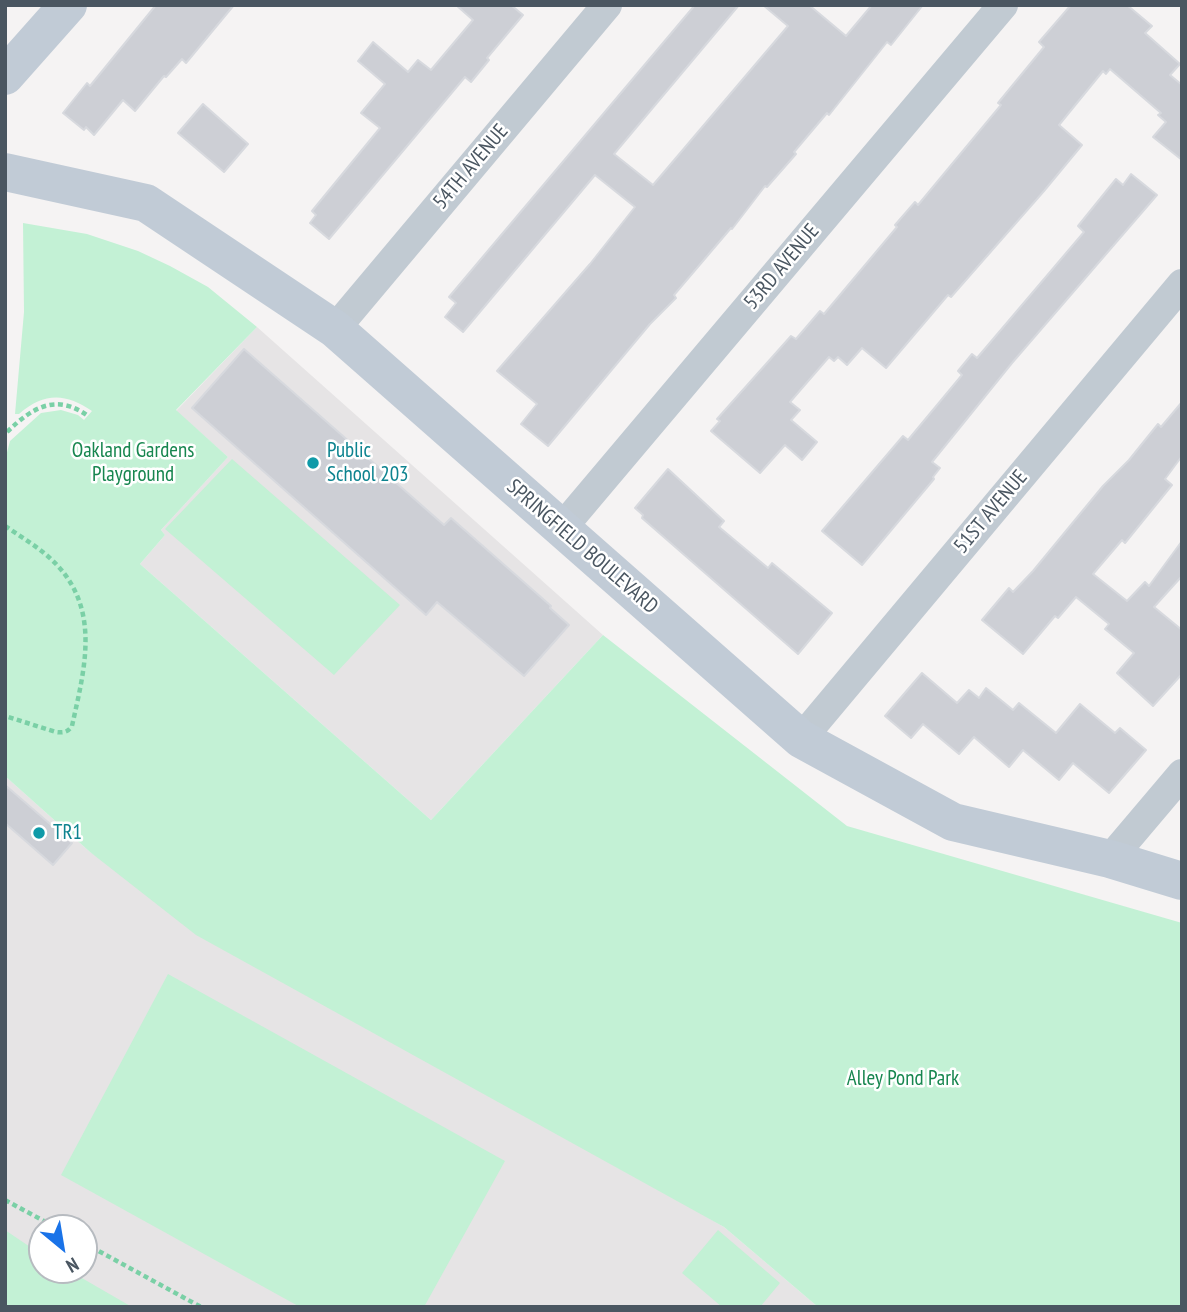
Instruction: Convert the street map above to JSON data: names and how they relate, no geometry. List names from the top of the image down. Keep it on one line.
{"streets":{"main road":["SPRINGFIELD BOULEVARD"],"street":["54TH AVENUE","53RD AVENUE","51ST AVENUE"]},"crossings":[["54TH AVENUE","SPRINGFIELD BOULEVARD"],["53RD AVENUE","SPRINGFIELD BOULEVARD"],["51ST AVENUE","SPRINGFIELD BOULEVARD"]],"parks":["Oakland Gardens Playground","Alley Pond Park"],"places":["Public School 203","TR1"],"north":"bottom right"}
